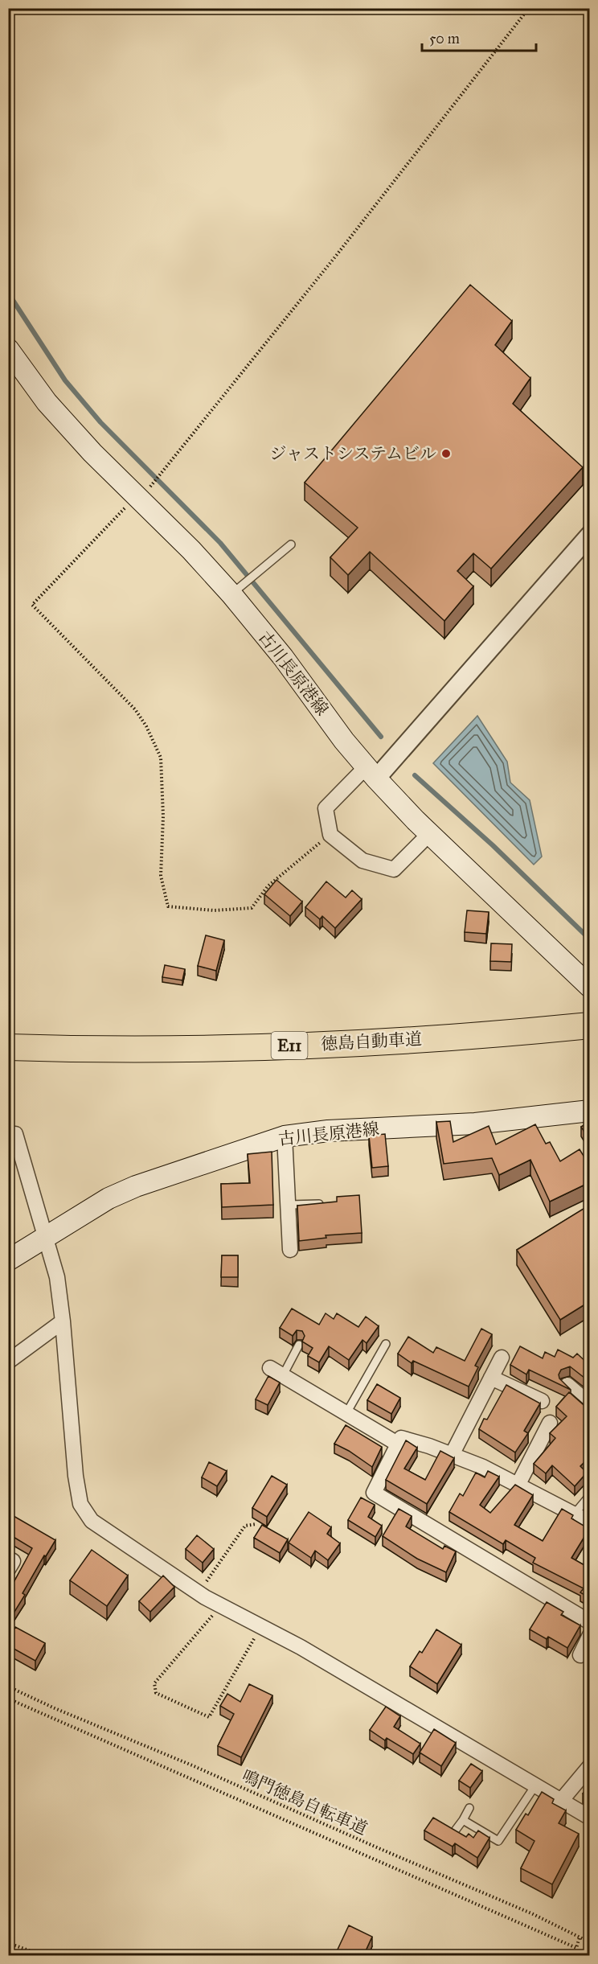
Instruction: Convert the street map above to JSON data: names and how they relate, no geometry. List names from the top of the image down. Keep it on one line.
{"streets":{"highway":["徳島自動車道","E11"],"main road":["古川長原港線"],"path":["鳴門徳島自転車道"]},"places":["ジャストシステムビル"],"scale_bar":"50 m"}
